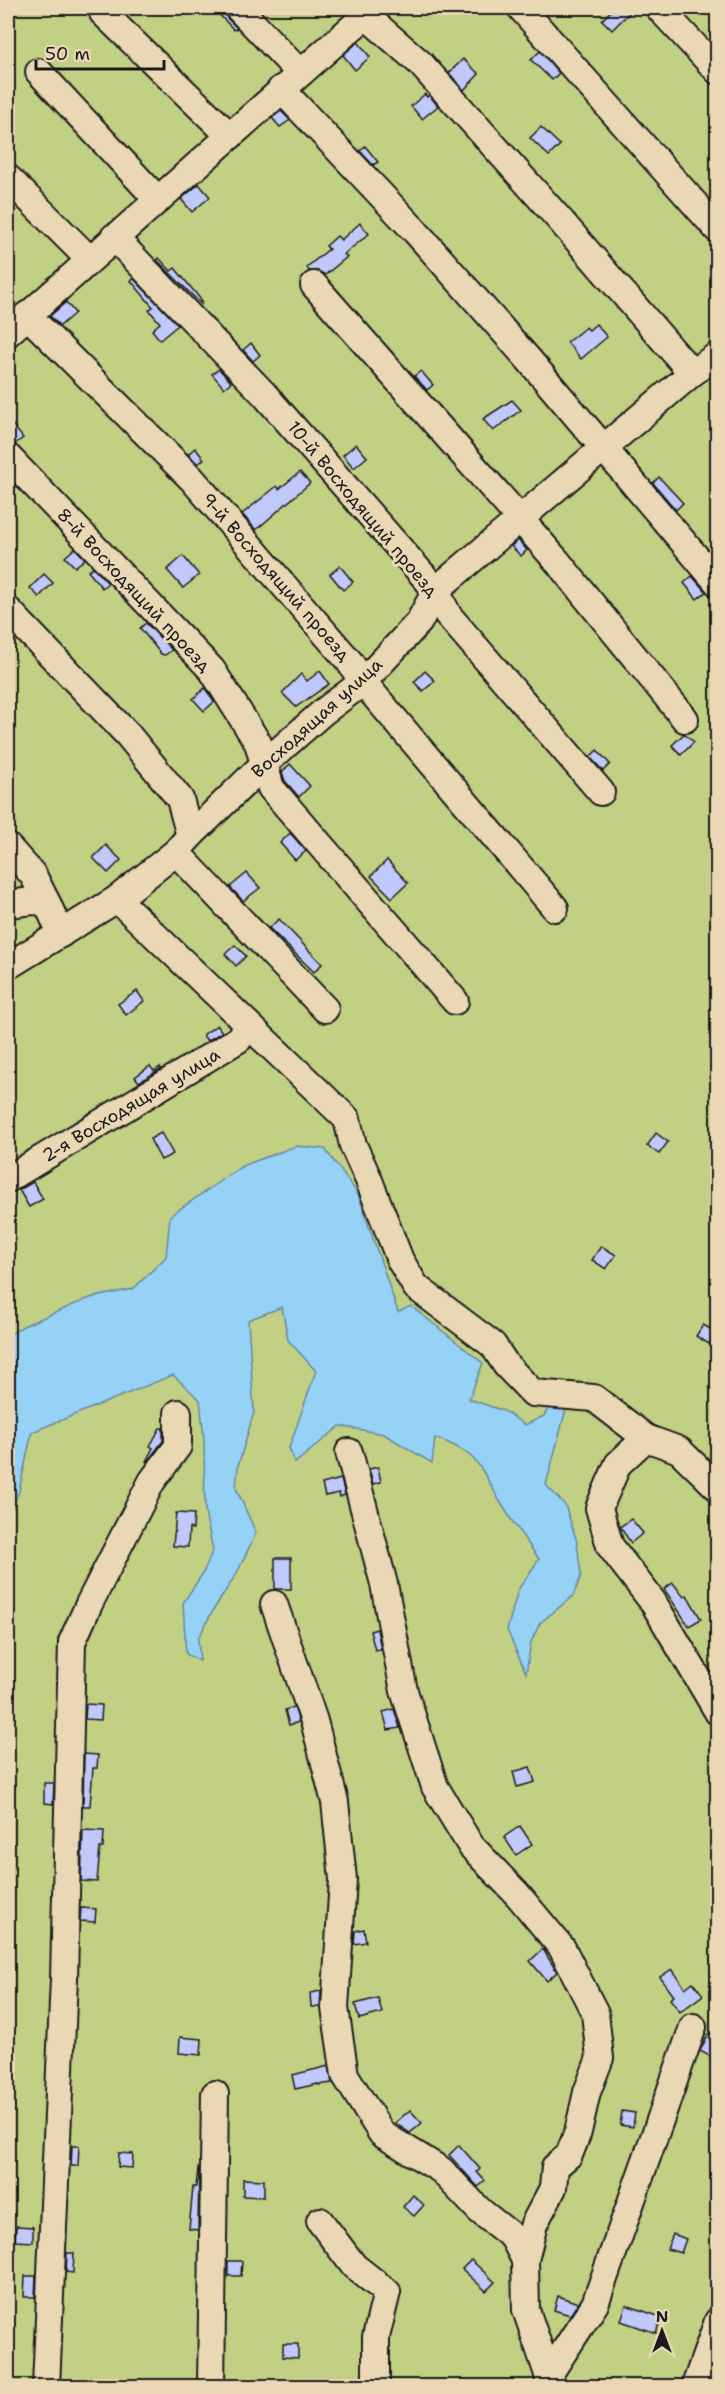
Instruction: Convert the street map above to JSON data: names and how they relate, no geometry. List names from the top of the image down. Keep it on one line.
{"streets":{"street":["10-й Восходящий проезд","9-й Восходящий проезд","8-й Восходящий проезд","Восходящая улица","2-я Восходящая улица"]},"crossings":[["10-й Восходящий проезд","Восходящая улица"],["9-й Восходящий проезд","Восходящая улица"],["8-й Восходящий проезд","Восходящая улица"]],"scale_bar":"50 m","north":"top"}
